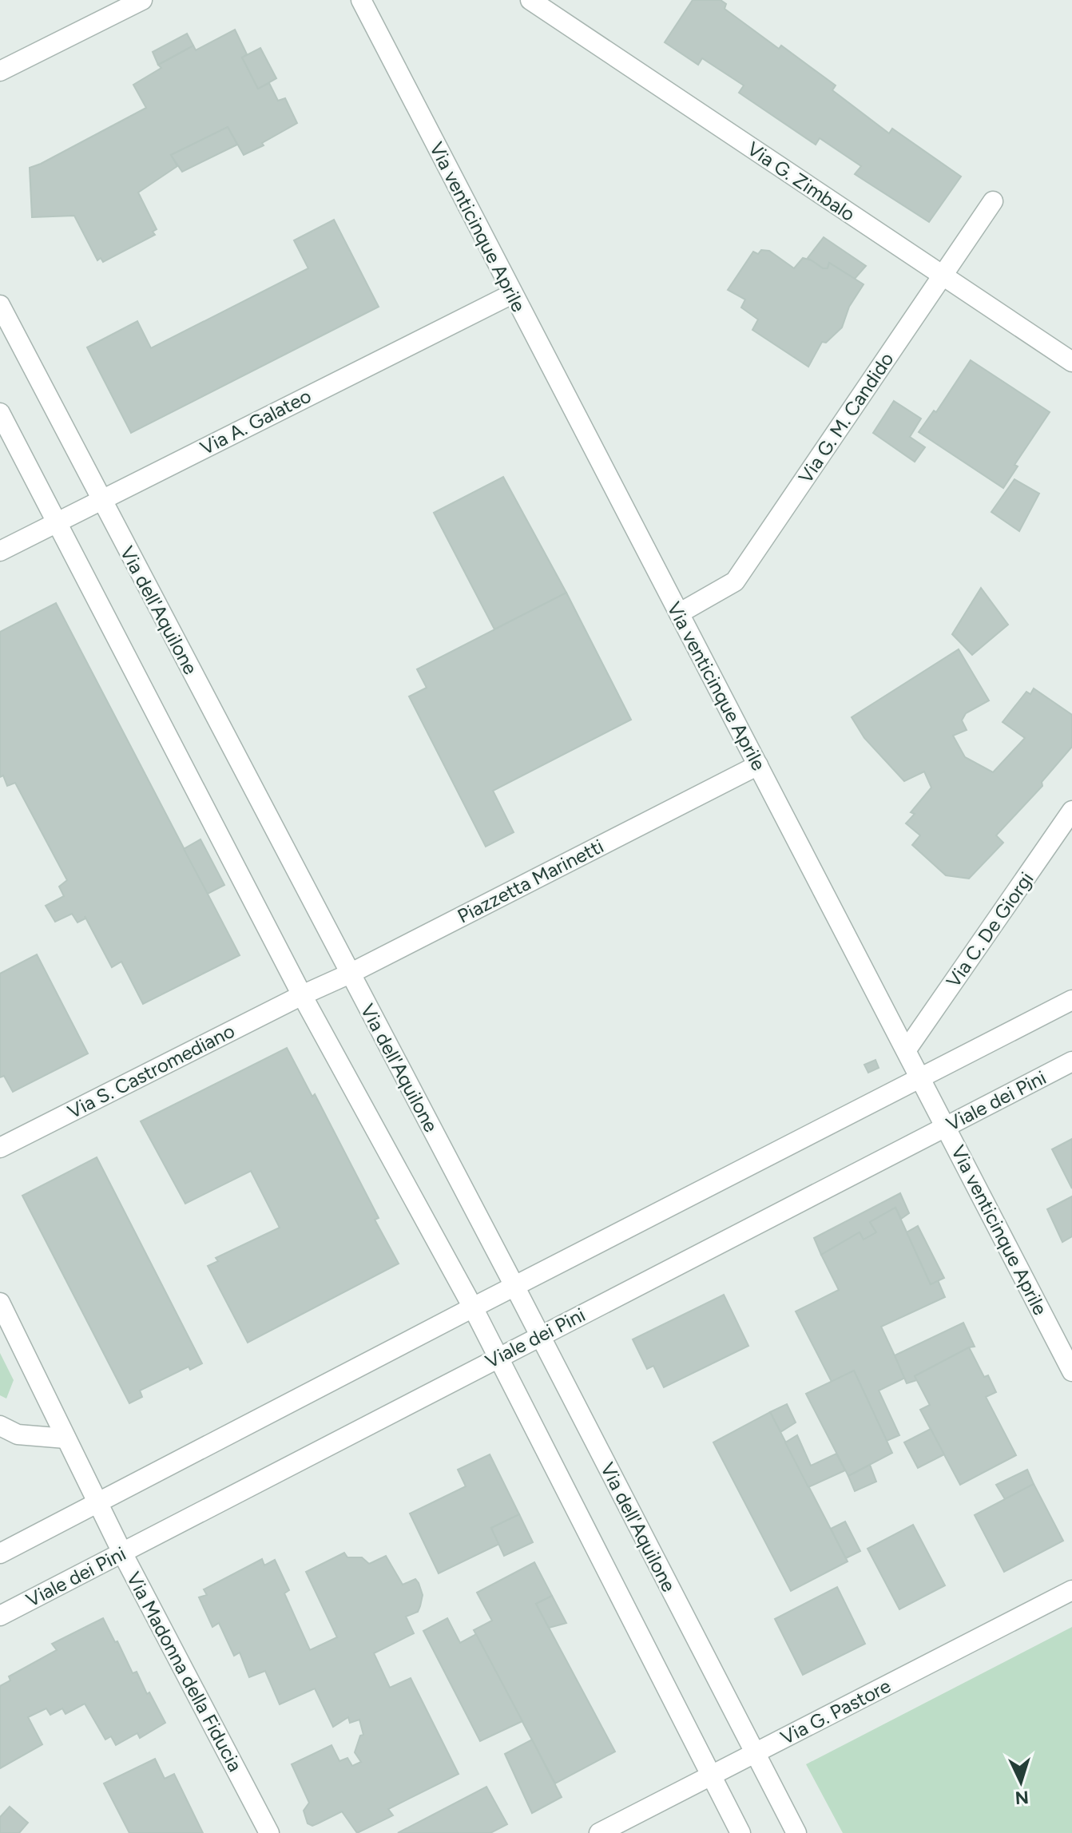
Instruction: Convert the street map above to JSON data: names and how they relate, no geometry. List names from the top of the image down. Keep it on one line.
{"streets":{"street":["Via G. Zimbalo","Via venticinque Aprile","Via G. M. Candido","Via A. Galateo","Via dell'Aquilone","Piazzetta Marinetti","Via C. De Giorgi","Via S. Castromediano","Viale dei Pini","Via Madonna della Fiducia","Via G. Pastore"]},"crossings":[["Via G. Zimbalo","Via G. M. Candido"],["Via venticinque Aprile","Via G. M. Candido"],["Via venticinque Aprile","Via A. Galateo"],["Via venticinque Aprile","Piazzetta Marinetti"],["Via venticinque Aprile","Via C. De Giorgi"],["Via venticinque Aprile","Viale dei Pini"],["Via A. Galateo","Via dell'Aquilone"],["Via dell'Aquilone","Piazzetta Marinetti"],["Via dell'Aquilone","Viale dei Pini"],["Via dell'Aquilone","Via G. Pastore"],["Piazzetta Marinetti","Via S. Castromediano"],["Viale dei Pini","Via Madonna della Fiducia"]],"north":"bottom"}
